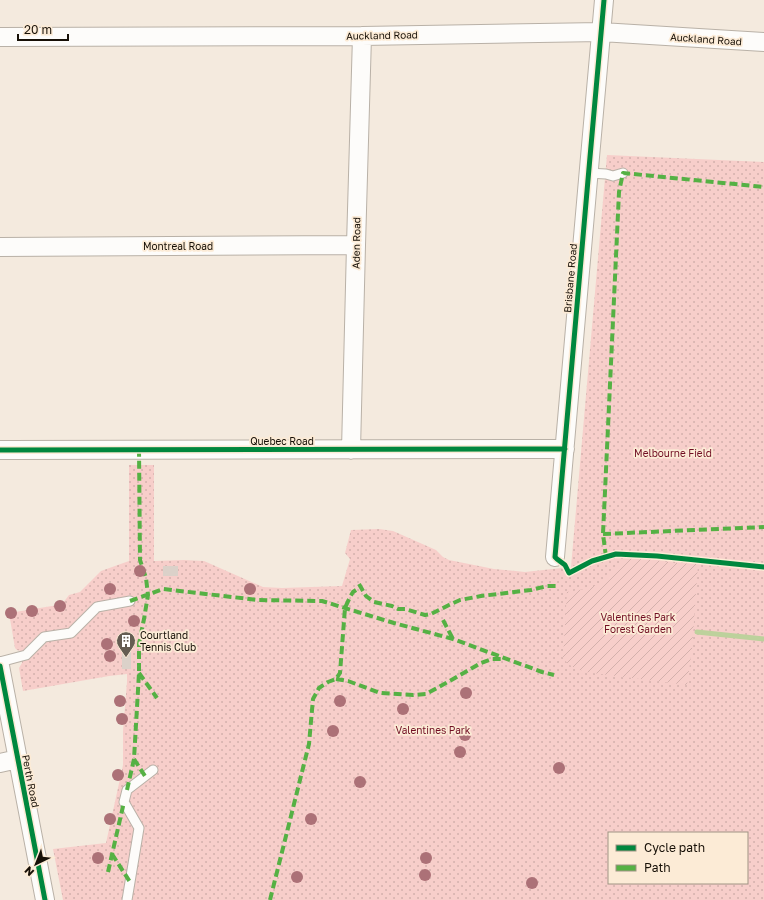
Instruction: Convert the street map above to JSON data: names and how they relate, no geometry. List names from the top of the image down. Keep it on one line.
{"streets":{"street":["Auckland Road","Aden Road","Montreal Road","Brisbane Road","Quebec Road","Perth Road"]},"crossings":[["Auckland Road","Aden Road"],["Auckland Road","Brisbane Road"],["Aden Road","Montreal Road"],["Aden Road","Quebec Road"],["Brisbane Road","Quebec Road"]],"parks":["Melbourne Field","Valentines Park Forest Garden","Valentines Park"],"places":{"building":["Courtland Tennis Club"]},"legend":["Cycle path","Path"],"scale_bar":"20 m","north":"bottom left"}
